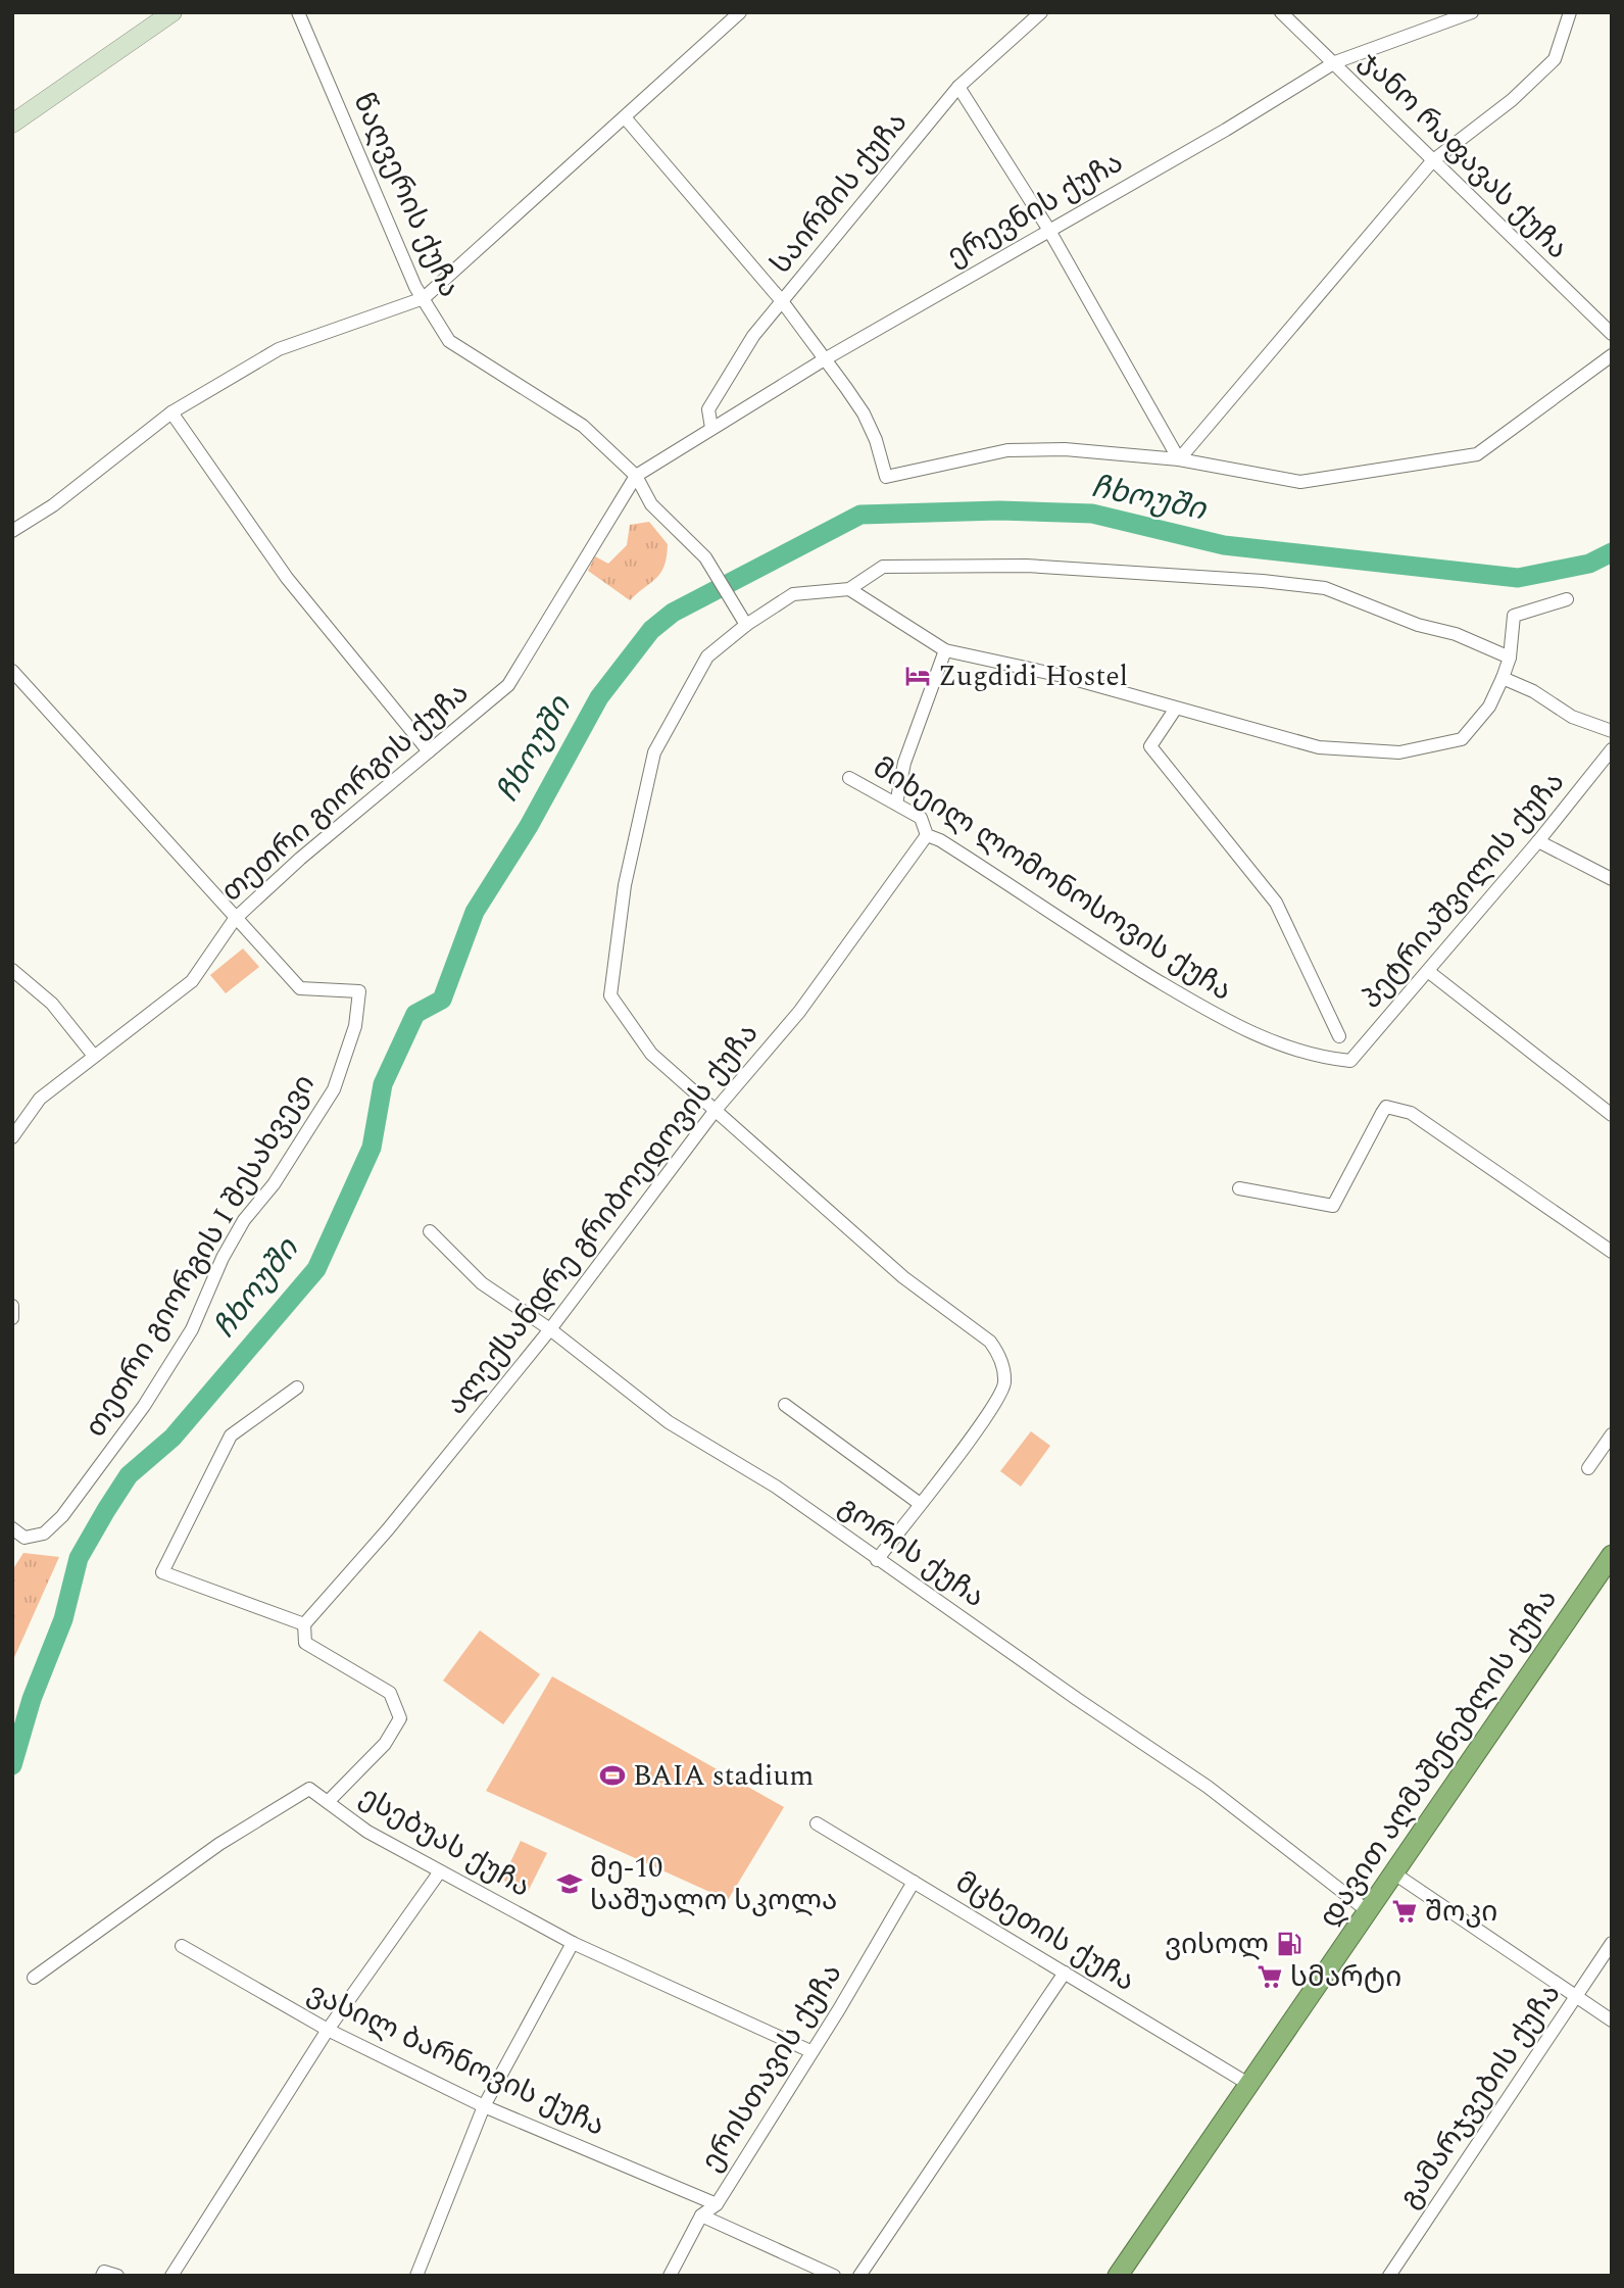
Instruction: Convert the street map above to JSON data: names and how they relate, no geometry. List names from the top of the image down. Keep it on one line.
{"streets":{"highway":["დავით აღმაშენებლის ქუჩა"],"street":["ჯანო რაფავას ქუჩა","საირმის ქუჩა","წაღვერის ქუჩა","ერევნის ქუჩა","თეთრი გიორგის ქუჩა","მიხეილ ლომონოსოვის ქუჩა","პეტრიაშვილის ქუჩა","ალექსანდრე გრიბოედოვის ქუჩა","თეთრი გიორგის I შესახვევი","გორის ქუჩა","ესებუას ქუჩა","მცხეთის ქუჩა","ვასილ ბარნოვის ქუჩა","ერისთავის ქუჩა","გამარჯვების ქუჩა"]},"crossings":[["ჯანო რაფავას ქუჩა","ერევნის ქუჩა"],["საირმის ქუჩა","ერევნის ქუჩა"],["წაღვერის ქუჩა","ერევნის ქუჩა"],["წაღვერის ქუჩა","თეთრი გიორგის ქუჩა"],["ერევნის ქუჩა","თეთრი გიორგის ქუჩა"],["თეთრი გიორგის ქუჩა","თეთრი გიორგის I შესახვევი"],["მიხეილ ლომონოსოვის ქუჩა","პეტრიაშვილის ქუჩა"],["მიხეილ ლომონოსოვის ქუჩა","ალექსანდრე გრიბოედოვის ქუჩა"],["ალექსანდრე გრიბოედოვის ქუჩა","გორის ქუჩა"],["ალექსანდრე გრიბოედოვის ქუჩა","ესებუას ქუჩა"],["გორის ქუჩა","დავით აღმაშენებლის ქუჩა"],["დავით აღმაშენებლის ქუჩა","მცხეთის ქუჩა"],["ესებუას ქუჩა","ერისთავის ქუჩა"],["მცხეთის ქუჩა","ერისთავის ქუჩა"],["ვასილ ბარნოვის ქუჩა","ერისთავის ქუჩა"]],"water":["ჩხოუში"],"places":{"hotel":["Zugdidi Hostel"],"sports":["BAIA stadium"],"school or university":["მე-10 საშუალო სკოლა"],"supermarket":["შოკი","სმარტი"],"fuel station":["ვისოლ"]}}
